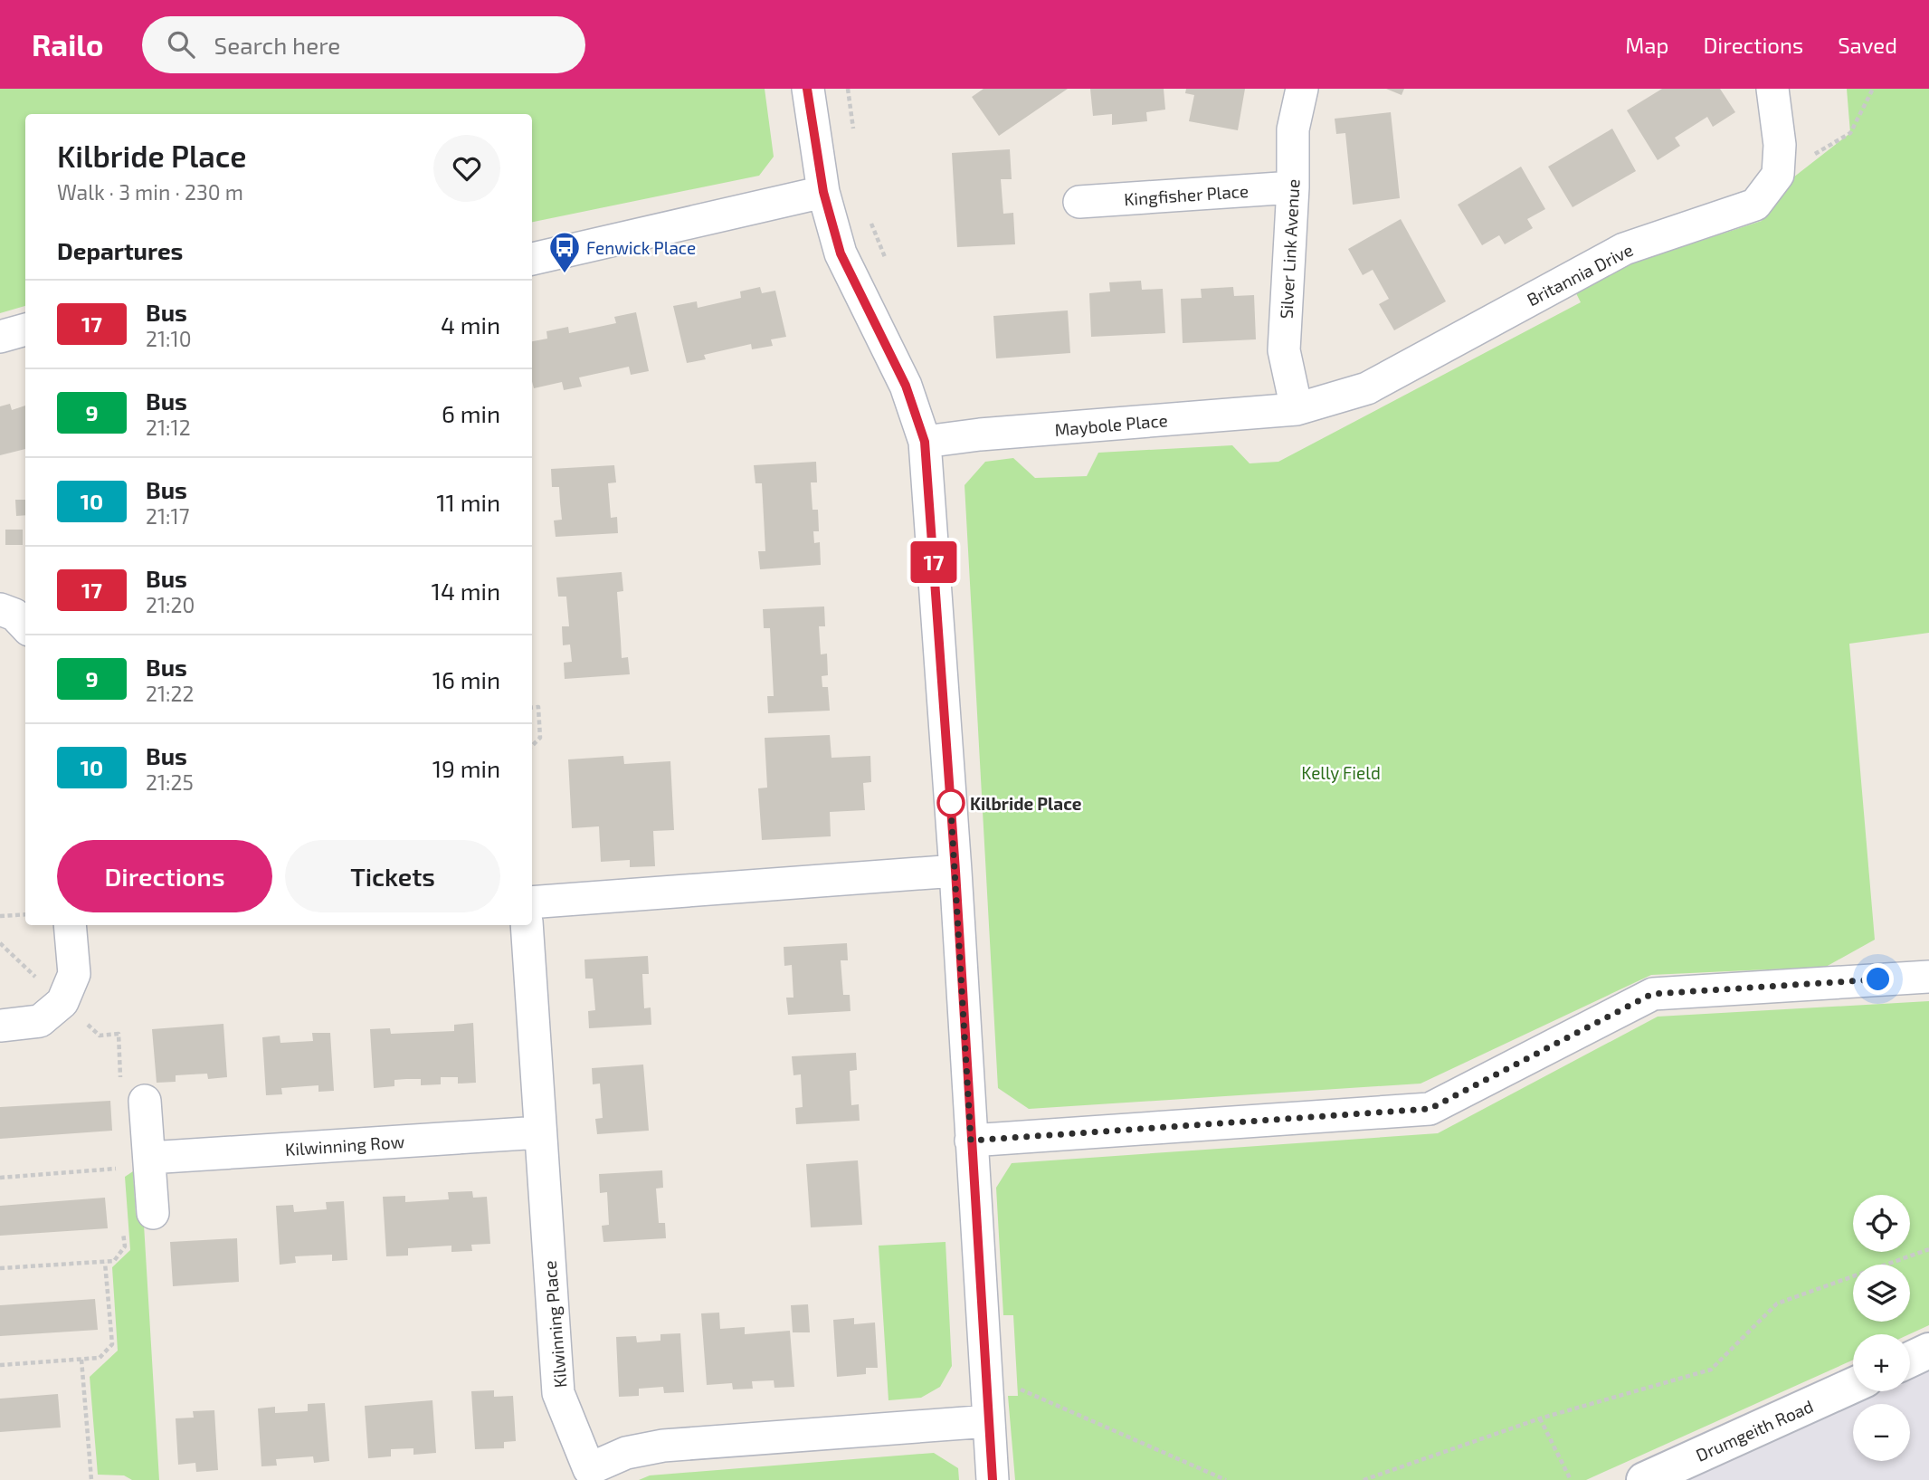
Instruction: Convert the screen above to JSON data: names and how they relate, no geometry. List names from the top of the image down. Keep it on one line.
{"streets":{"main road":["Drumgeith Road"],"street":["Kingfisher Place","Silver Link Avenue","Britannia Drive","Maybole Place","Kilwinning Row","Kilwinning Place"]},"crossings":[["Kingfisher Place","Silver Link Avenue"],["Silver Link Avenue","Britannia Drive"],["Silver Link Avenue","Maybole Place"],["Britannia Drive","Maybole Place"],["Kilwinning Row","Kilwinning Place"]],"parks":["Kelly Field"],"places":{"bus stop":["Fenwick Place"],"other":["Kilbride Place"]},"lines":["bus line 17"],"page":{"header":"Railo","search":"Search here","nav":["Map","Directions","Saved"],"on_map":"17","heading":[["Kilbride Place","Walk · 3 min · 230 m"],"Departures"],"list":[{"mark":"17","name":"Bus","note":"21:10","value":"4 min"},{"mark":"9","name":"Bus","note":"21:12","value":"6 min"},{"mark":"10","name":"Bus","note":"21:17","value":"11 min"},{"mark":"17","name":"Bus","note":"21:20","value":"14 min"},{"mark":"9","name":"Bus","note":"21:22","value":"16 min"},{"mark":"10","name":"Bus","note":"21:25","value":"19 min"}],"buttons":["Directions","Tickets"],"map_buttons":["+","−"]}}
